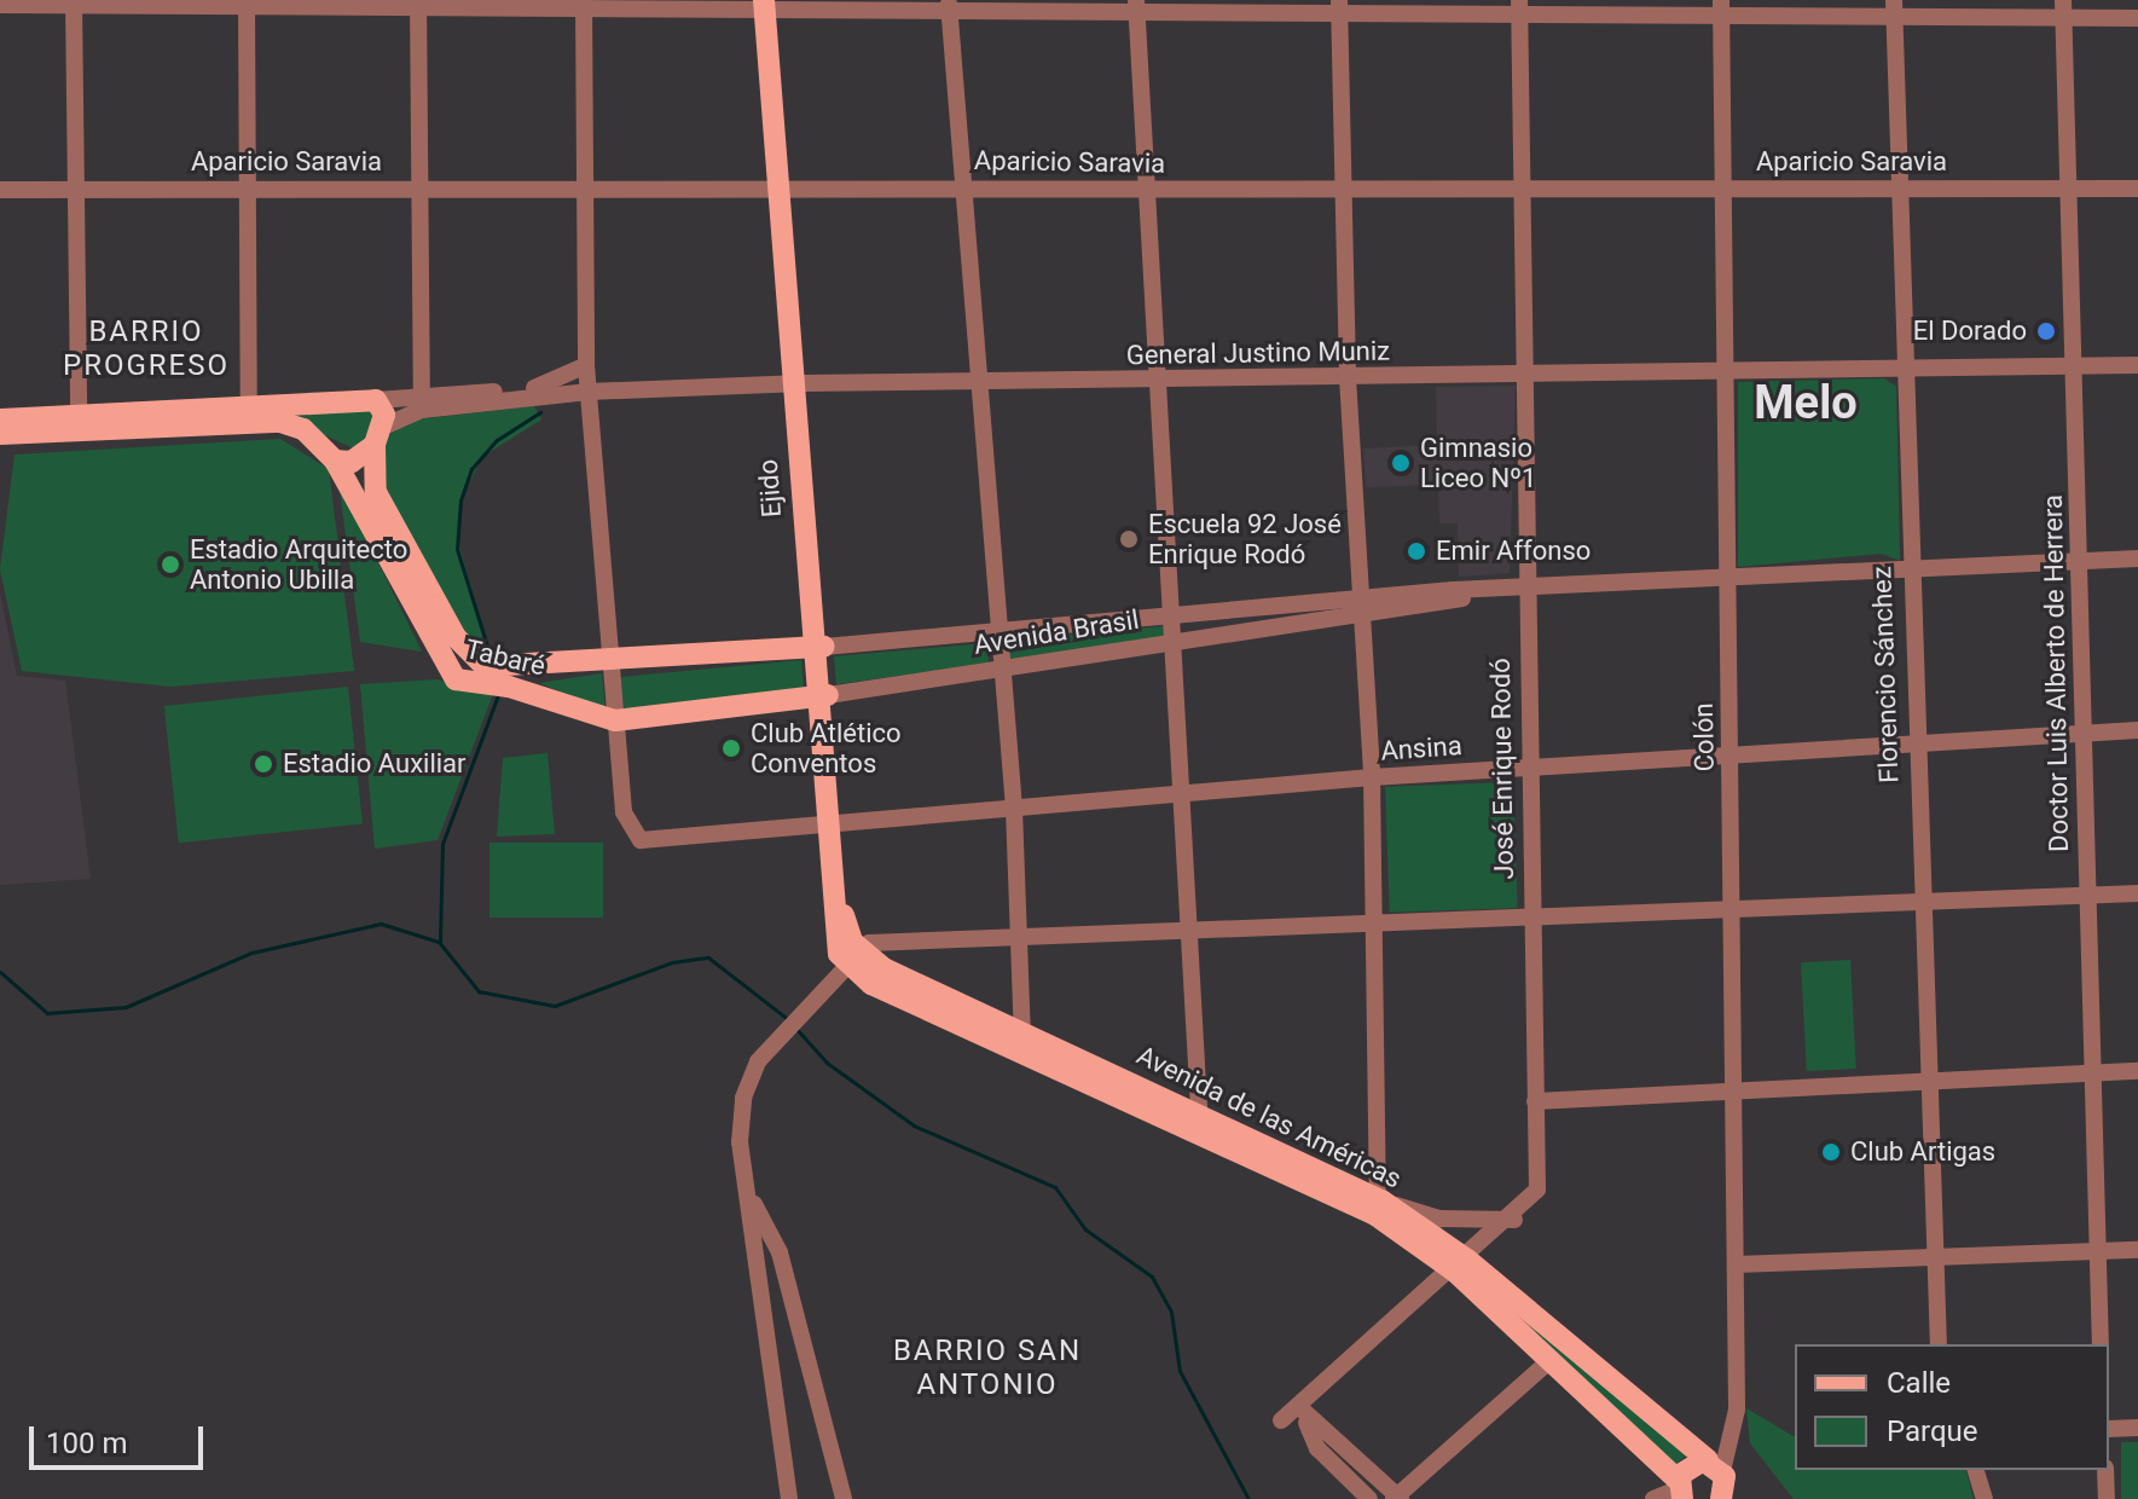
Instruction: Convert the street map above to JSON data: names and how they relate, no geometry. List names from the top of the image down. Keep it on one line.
{"streets":{"main road":["Ejido","Avenida Brasil","Tabaré","Avenida de las Américas"],"street":["Aparicio Saravia","General Justino Muniz","Doctor Luis Alberto de Herrera","Florencio Sánchez","Colón","Ansina","José Enrique Rodó"]},"crossings":[["Aparicio Saravia","Ejido"],["Aparicio Saravia","Doctor Luis Alberto de Herrera"],["Aparicio Saravia","Florencio Sánchez"],["Aparicio Saravia","Colón"],["Aparicio Saravia","José Enrique Rodó"],["General Justino Muniz","Ejido"],["General Justino Muniz","Tabaré"],["General Justino Muniz","Doctor Luis Alberto de Herrera"],["General Justino Muniz","Florencio Sánchez"],["General Justino Muniz","Colón"],["General Justino Muniz","José Enrique Rodó"],["Ejido","Avenida Brasil"],["Ejido","Ansina"],["Ejido","Avenida de las Américas"],["Avenida Brasil","Tabaré"],["Avenida Brasil","Doctor Luis Alberto de Herrera"],["Avenida Brasil","Florencio Sánchez"],["Avenida Brasil","Colón"],["Avenida Brasil","Ansina"],["Avenida Brasil","José Enrique Rodó"],["Tabaré","Ansina"],["Doctor Luis Alberto de Herrera","Ansina"],["Florencio Sánchez","Ansina"],["Colón","Ansina"],["Colón","Avenida de las Américas"],["Ansina","José Enrique Rodó"],["José Enrique Rodó","Avenida de las Américas"]],"districts":["BARRIO PROGRESO","Melo","BARRIO SAN ANTONIO"],"places":["El Dorado","Gimnasio Liceo Nº1","Escuela 92 José Enrique Rodó","Emir Affonso","Estadio Arquitecto Antonio Ubilla","Club Atlético Conventos","Estadio Auxiliar","Club Artigas"],"legend":["Calle","Parque"],"scale_bar":"100 m"}
